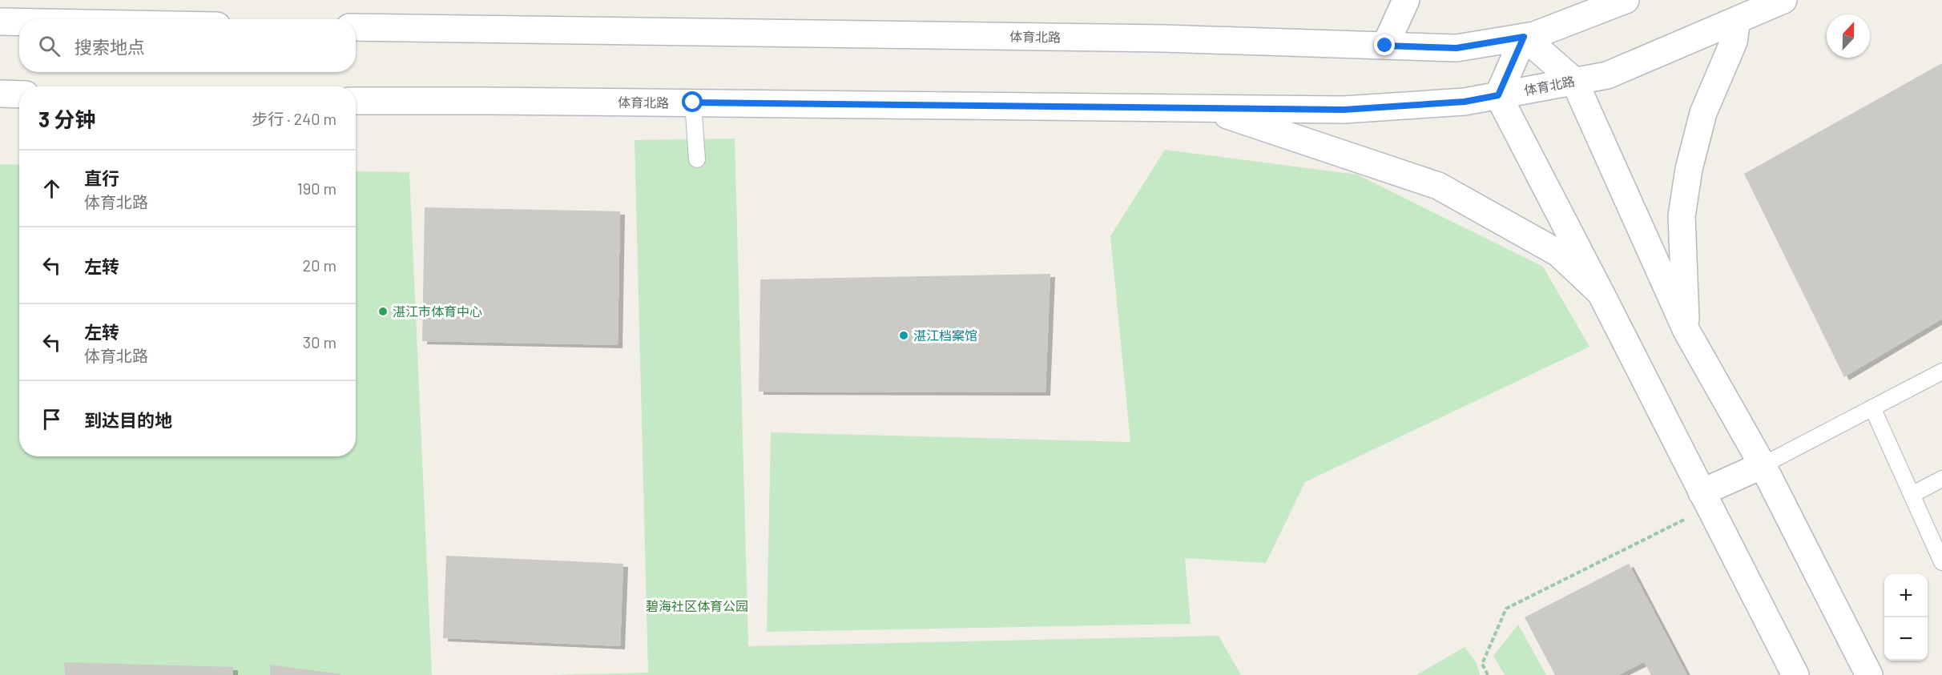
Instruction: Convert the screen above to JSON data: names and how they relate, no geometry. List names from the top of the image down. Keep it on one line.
{"streets":{"main road":["体育北路"]},"parks":["碧海社区体育公园"],"places":["湛江市体育中心","湛江档案馆"],"north":"top","page":{"search":"搜索地点","heading":["3 分钟","步行 · 240 m"],"list":[["直行","体育北路","190 m"],["左转","20 m"],["左转","体育北路","30 m"],"到达目的地"],"map_buttons":["+","−"]}}
